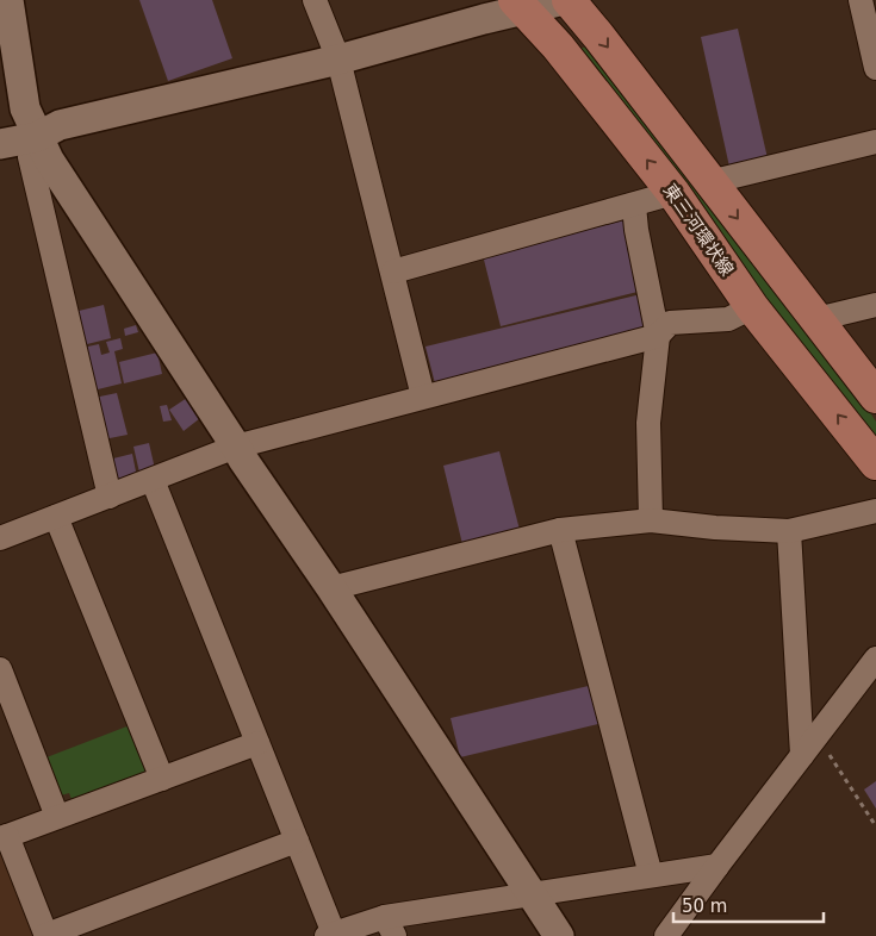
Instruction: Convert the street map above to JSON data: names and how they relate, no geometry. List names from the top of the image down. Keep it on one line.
{"streets":{"main road":["東三河環状線"]},"scale_bar":"50 m"}
